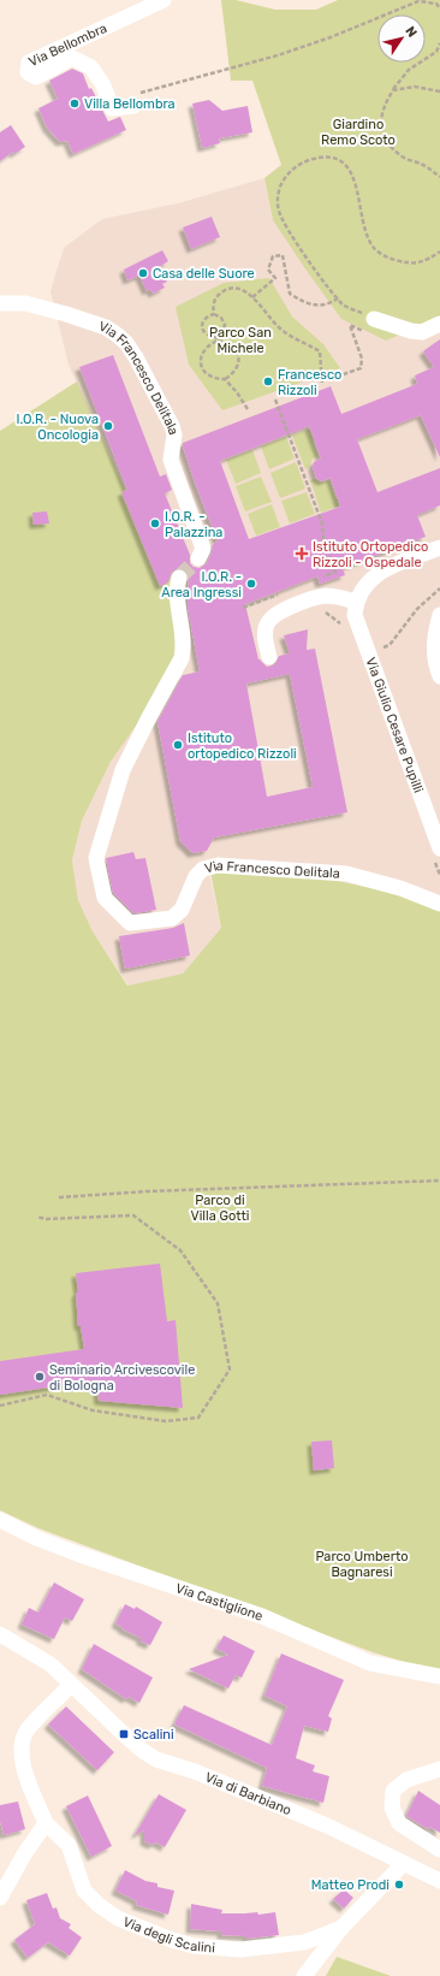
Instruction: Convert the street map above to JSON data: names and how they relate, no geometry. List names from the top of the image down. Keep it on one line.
{"streets":{"street":["Via Bellombra","Via Francesco Delitala","Via Giulio Cesare Pupilli","Via Castiglione","Via di Barbiano","Via degli Scalini"]},"crossings":[["Via di Barbiano","Via degli Scalini"]],"parks":["Giardino Remo Scoto","Parco San Michele","Parco di Villa Gotti","Parco Umberto Bagnaresi"],"places":{"other":["Villa Bellombra","Casa delle Suore","Francesco Rizzoli","I.O.R. - Nuova Oncologia","I.O.R. - Palazzina","I.O.R. - Area Ingressi","Istituto ortopedico Rizzoli","Seminario Arcivescovile di Bologna","Matteo Prodi"],"health":["Istituto Ortopedico Rizzoli - Ospedale"],"transit":["Scalini"]},"north":"top right"}
